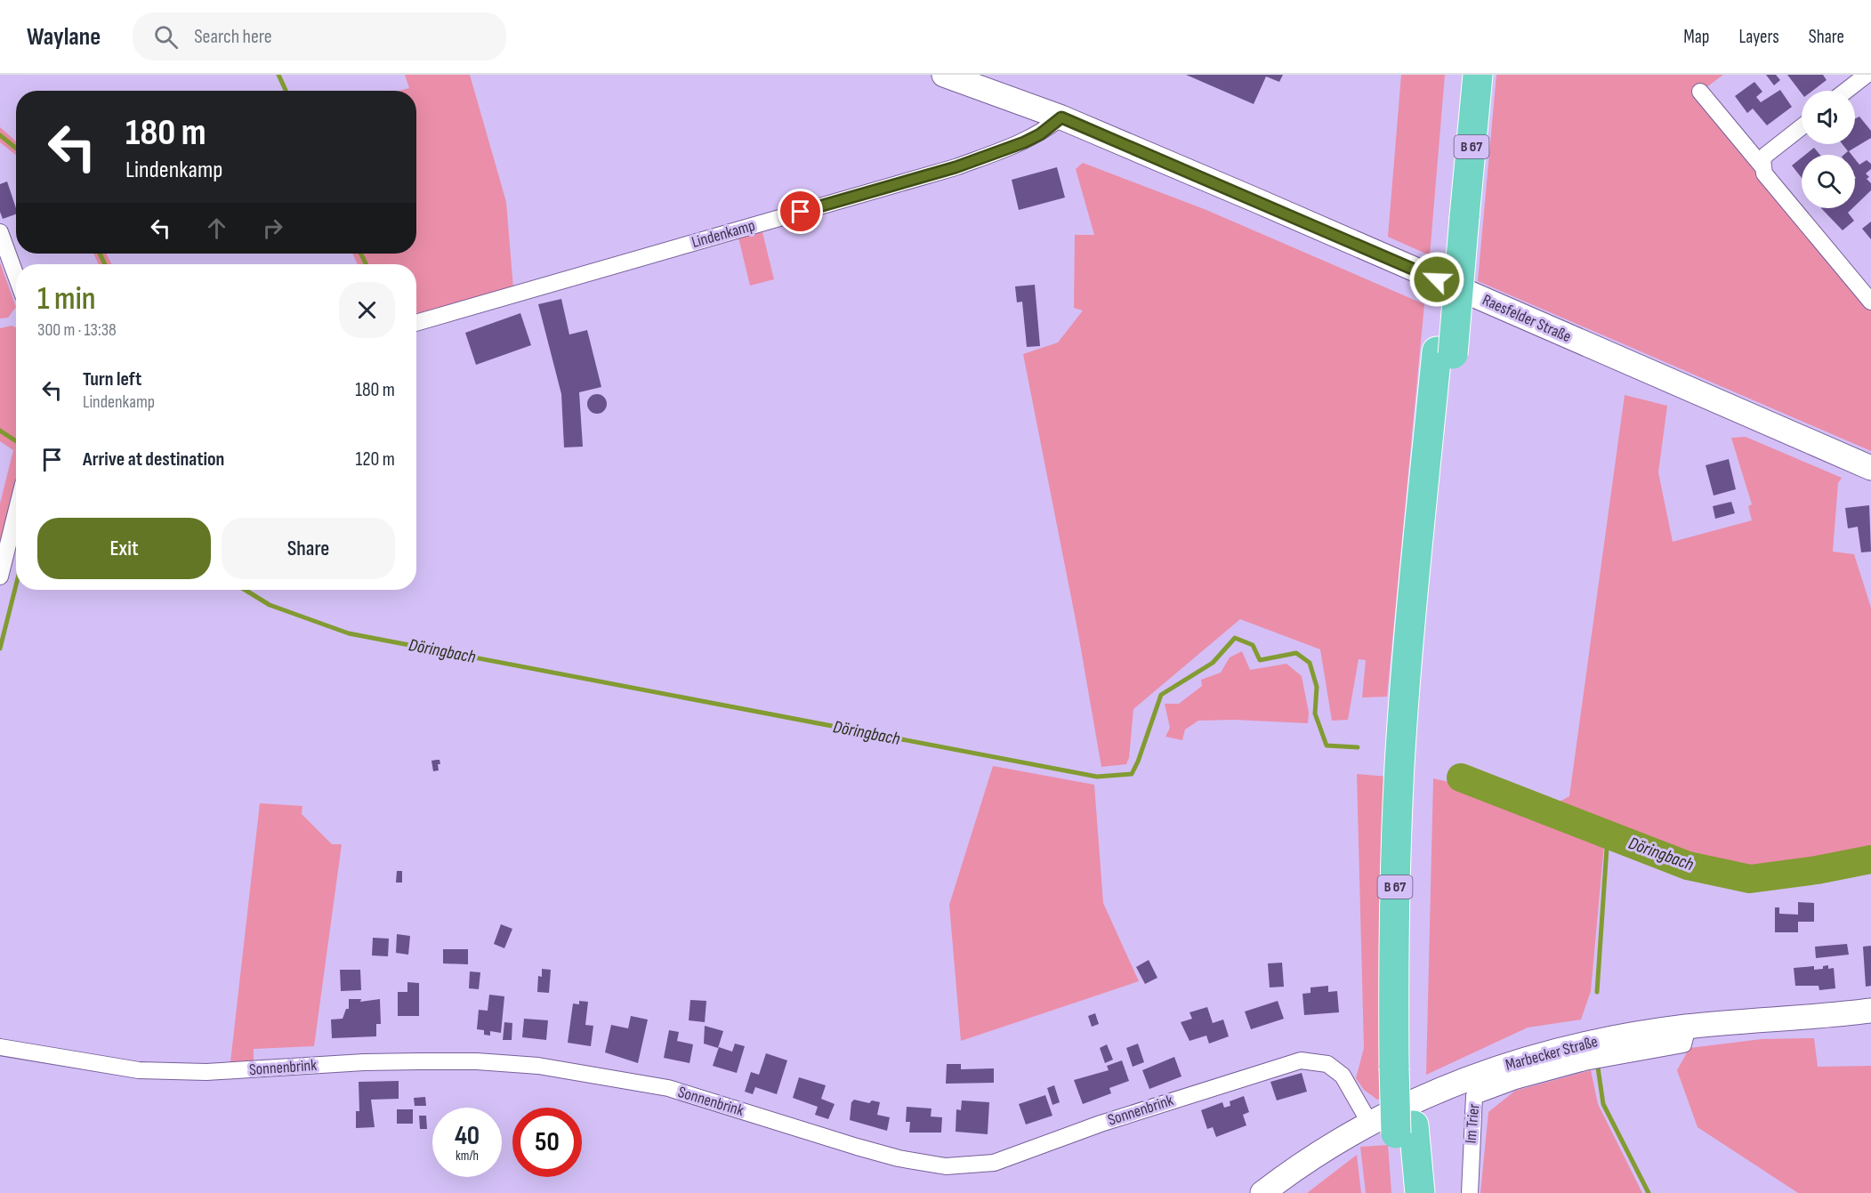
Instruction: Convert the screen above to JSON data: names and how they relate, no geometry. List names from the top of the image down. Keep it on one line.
{"streets":{"highway":["B 67"],"main road":["Raesfelder Straße","Marbecker Straße"],"street":["Lindenkamp","Sonnenbrink","Im Trier"]},"crossings":[["Lindenkamp","Raesfelder Straße"],["Marbecker Straße","Sonnenbrink"],["Marbecker Straße","Im Trier"]],"water":["Döringbach"],"page":{"header":"Waylane","search":"Search here","nav":["Map","Layers","Share"],"turn":["180 m","Lindenkamp"],"heading":["1 min","300 m · 13:38"],"list":[{"name":"Turn left","note":"Lindenkamp","value":"180 m"},{"name":"Arrive at destination","value":"120 m"}],"buttons":["Exit","Share"],"speed":"40 km/h","limit":"50"}}
